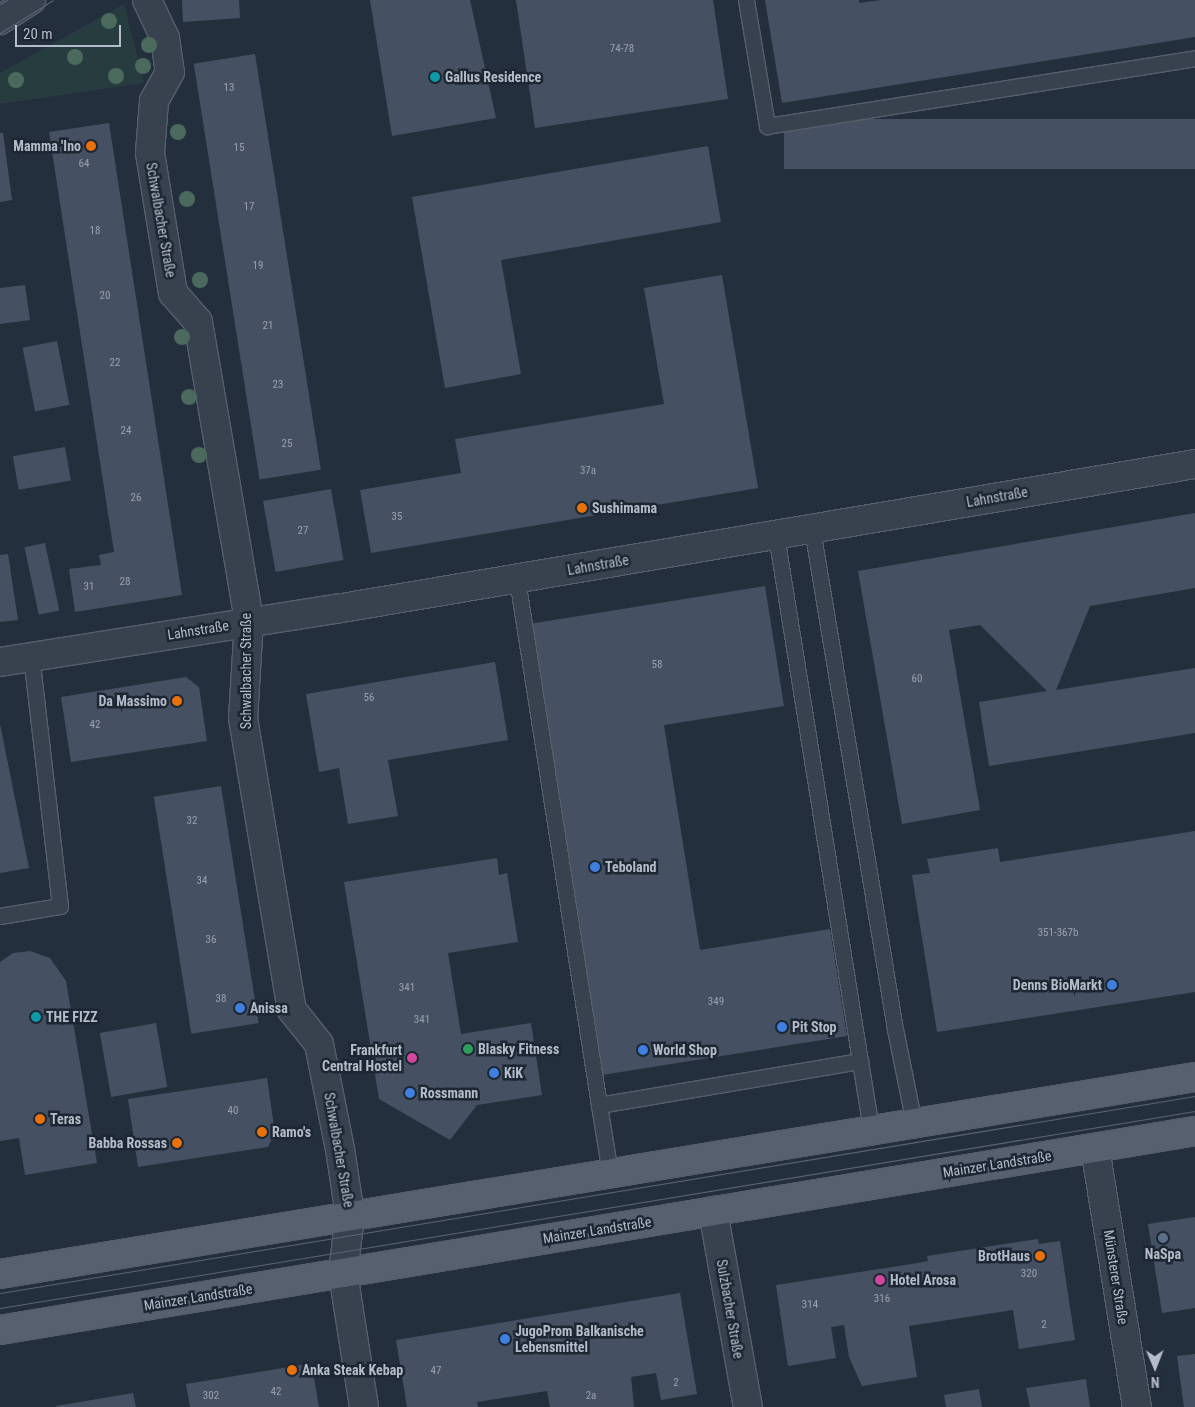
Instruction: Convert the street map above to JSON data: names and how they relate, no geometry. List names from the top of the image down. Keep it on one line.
{"streets":{"main road":["Mainzer Landstraße"],"street":["Schwalbacher Straße","Lahnstraße","Münsterer Straße","Sulzbacher Straße"]},"crossings":[["Schwalbacher Straße","Lahnstraße"],["Schwalbacher Straße","Mainzer Landstraße"],["Mainzer Landstraße","Münsterer Straße"],["Mainzer Landstraße","Sulzbacher Straße"]],"places":["Gallus Residence","Mamma 'Ino","Sushimama","Da Massimo","Teboland","Denns BioMarkt","Anissa","THE FIZZ","Pit Stop","Blasky Fitness","World Shop","Frankfurt Central Hostel","KiK","Rossmann","Teras","Ramo's","Babba Rossas","NaSpa","BrotHaus","Hotel Arosa","JugoProm Balkanische Lebensmittel","Anka Steak Kebap"],"house_numbers":["74-78","13","15","64","17","18","19","20","21","22","23","24","25","37a","26","35","27","28","31","58","60","56","42","32","34","351-367b","36","341","38","349","341","40","320","316","314","2","47","2","42","302","2a"],"scale_bar":"20 m","north":"bottom"}
